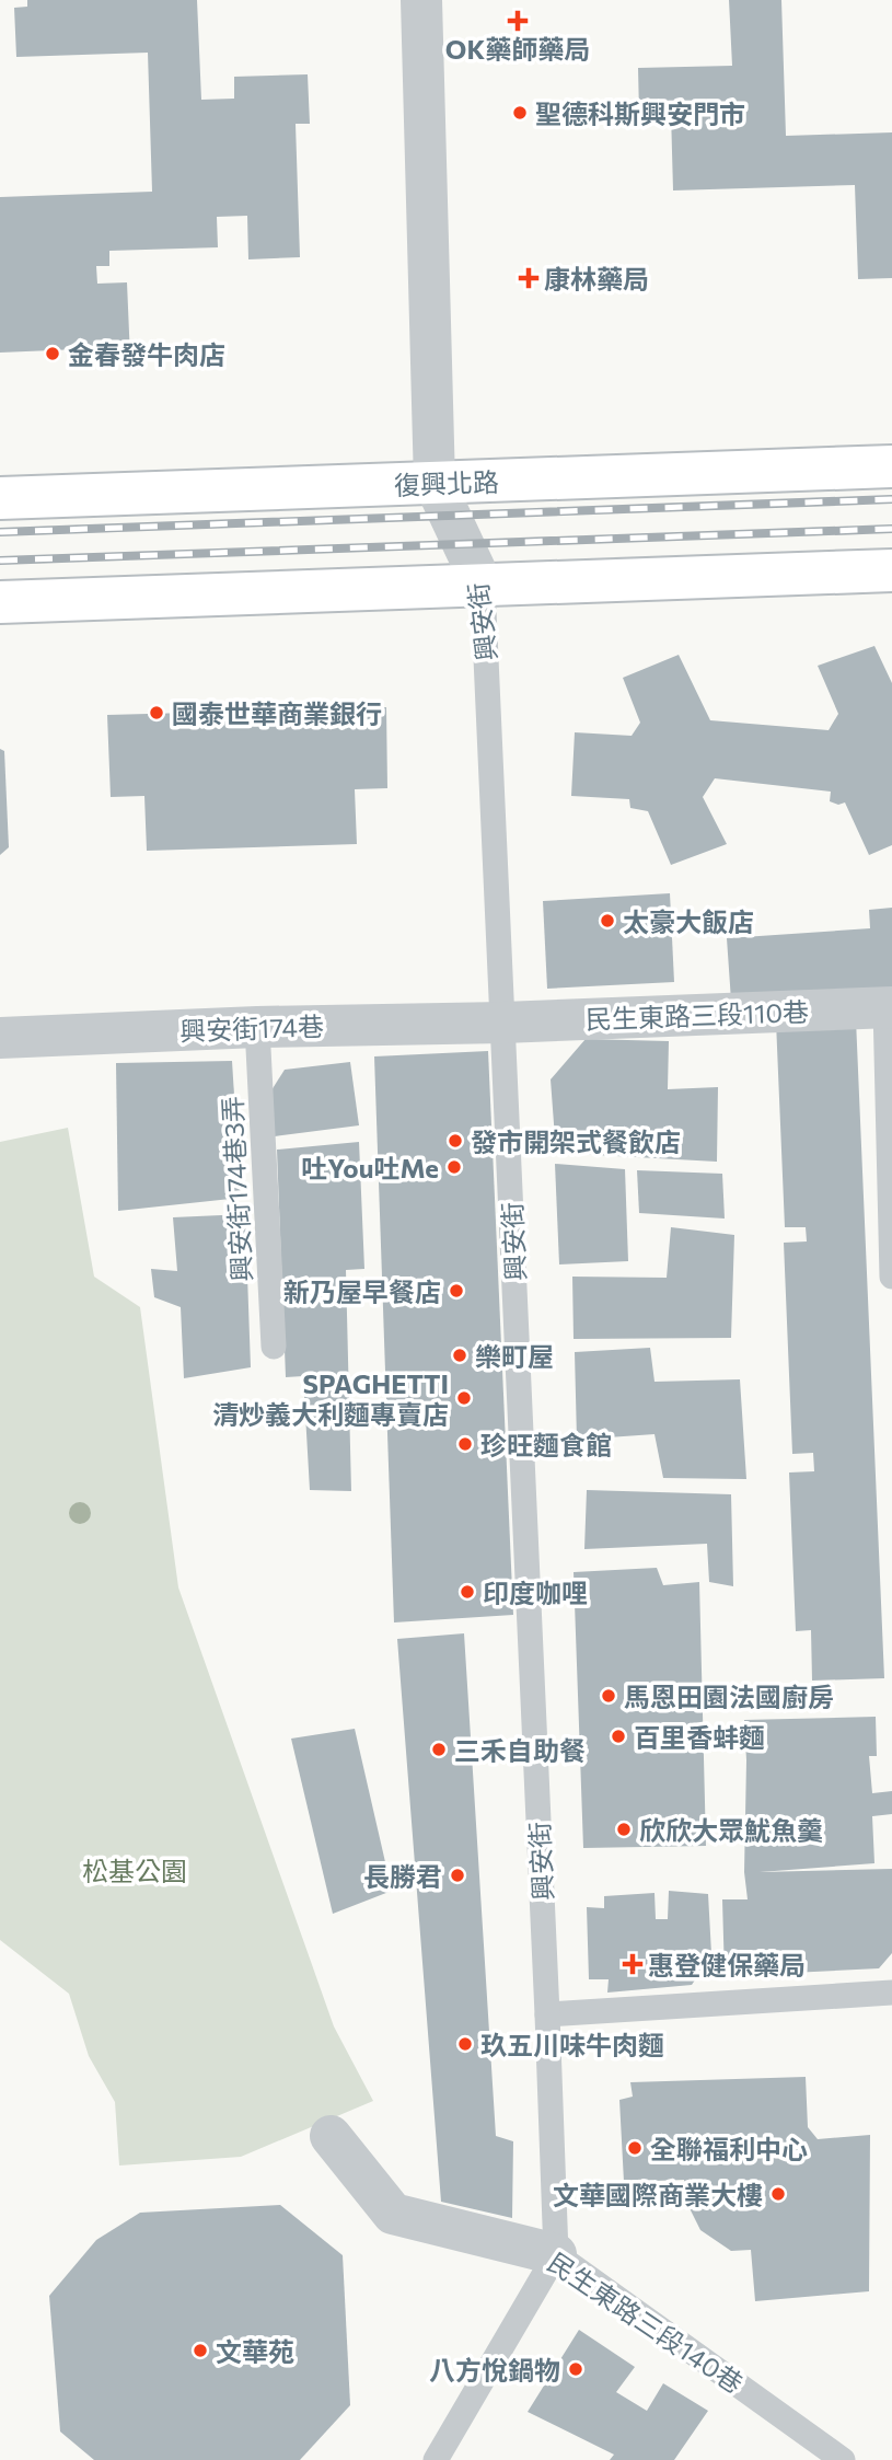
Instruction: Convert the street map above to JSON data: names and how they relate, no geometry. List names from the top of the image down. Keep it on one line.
{"streets":{"main road":["復興北路"],"street":["興安街","民生東路三段110巷","興安街174巷","民生東路三段140巷"],"lane":["興安街174巷3弄"]},"crossings":[["復興北路","興安街"],["興安街","民生東路三段110巷"],["興安街","興安街174巷"],["興安街","民生東路三段140巷"],["民生東路三段110巷","興安街174巷"],["興安街174巷","興安街174巷3弄"]],"parks":["松基公園"],"places":{"health":["OK藥師藥局","康林藥局","惠登健保藥局"],"other":["聖德科斯興安門市","金春發牛肉店","國泰世華商業銀行","太豪大飯店","發市開架式餐飲店","吐You吐Me","新乃屋早餐店","樂町屋","SPAGHETTI 清炒義大利麵專賣店","珍旺麵食館","印度咖哩","馬恩田園法國廚房","百里香蚌麵","三禾自助餐","欣欣大眾魷魚羹","長勝君","玖五川味牛肉麵","全聯福利中心","文華國際商業大樓","文華苑","八方悅鍋物"]}}
